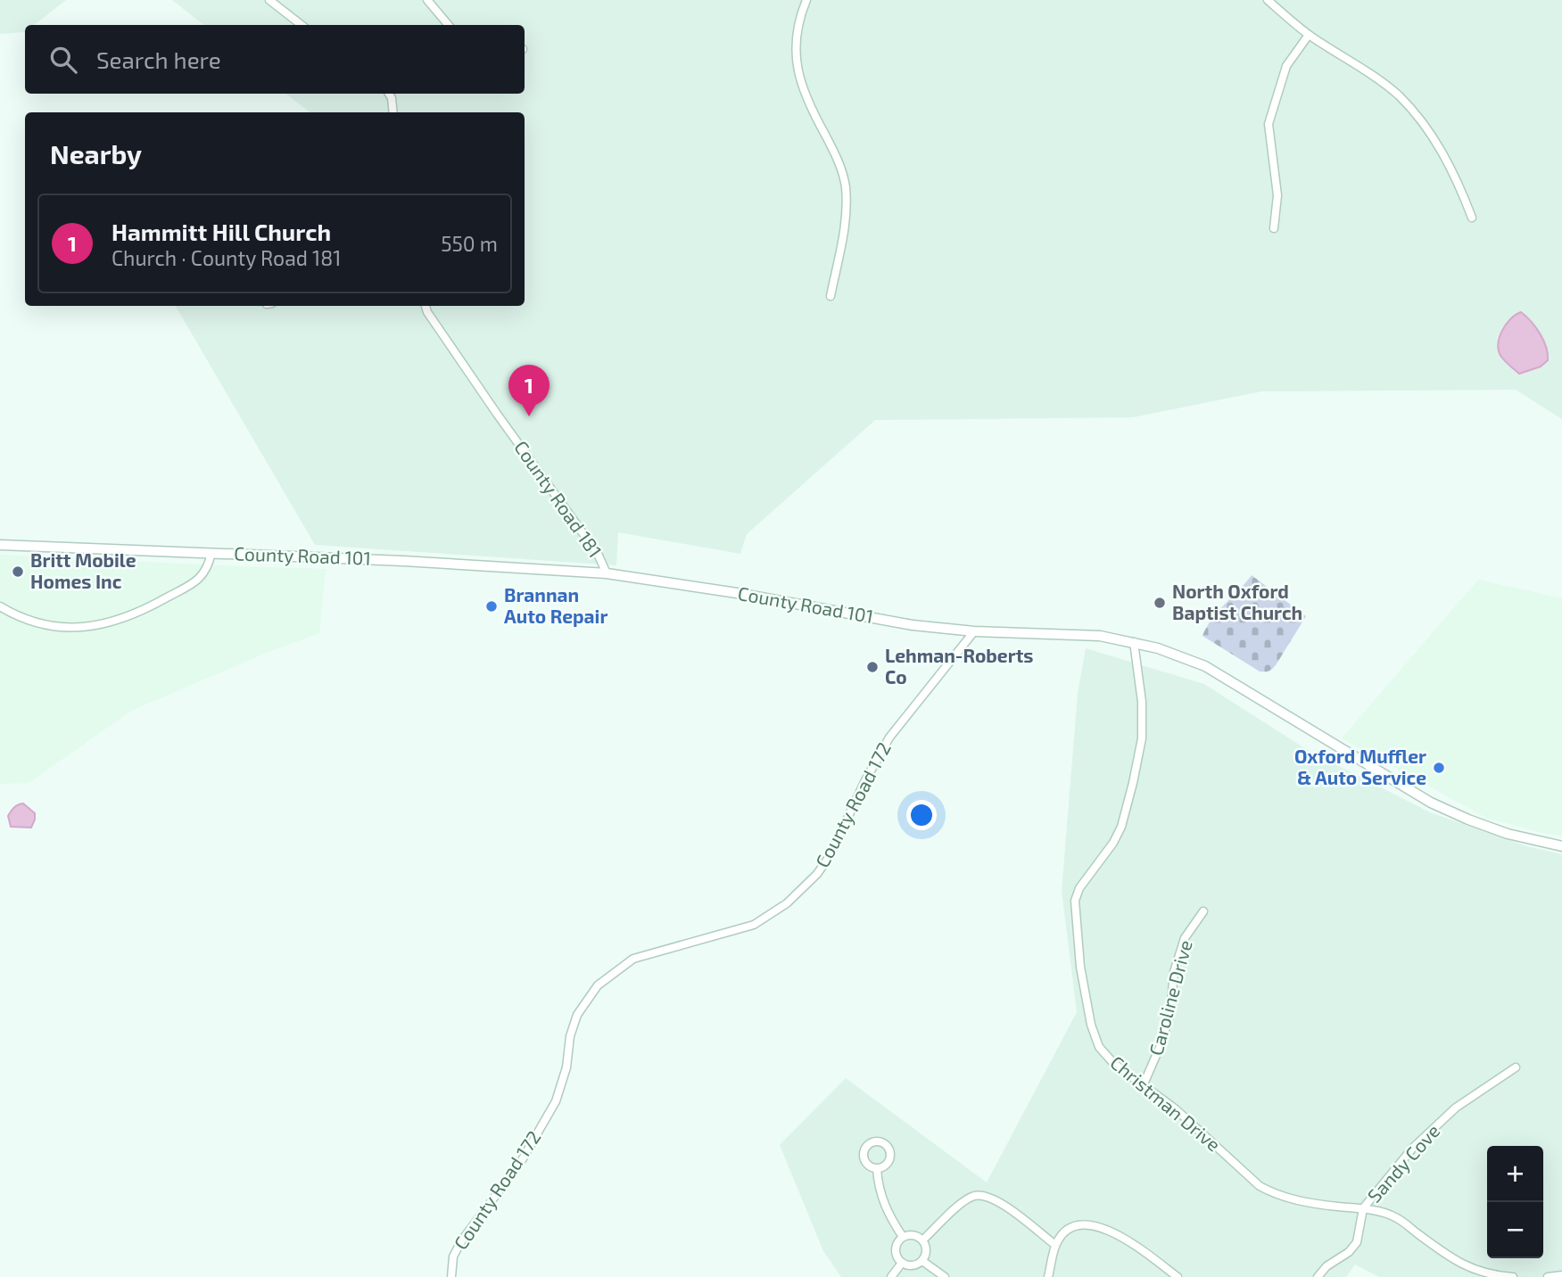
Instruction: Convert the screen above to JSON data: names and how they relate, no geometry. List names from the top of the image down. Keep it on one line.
{"streets":{"street":["County Road 181","County Road 101","County Road 172","Caroline Drive","Christman Drive","Sandy Cove"]},"crossings":[["County Road 181","County Road 101"],["County Road 101","County Road 172"],["County Road 101","Christman Drive"],["Caroline Drive","Christman Drive"],["Christman Drive","Sandy Cove"]],"places":["Britt Mobile Homes Inc","North Oxford Baptist Church","Brannan Auto Repair","Lehman-Roberts Co","Oxford Muffler & Auto Service"],"page":{"search":"Search here","heading":"Nearby","list":[{"mark":"1","name":"Hammitt Hill Church","note":"Church · County Road 181","value":"550 m"}],"pins":"1","map_buttons":["+","−"]}}
